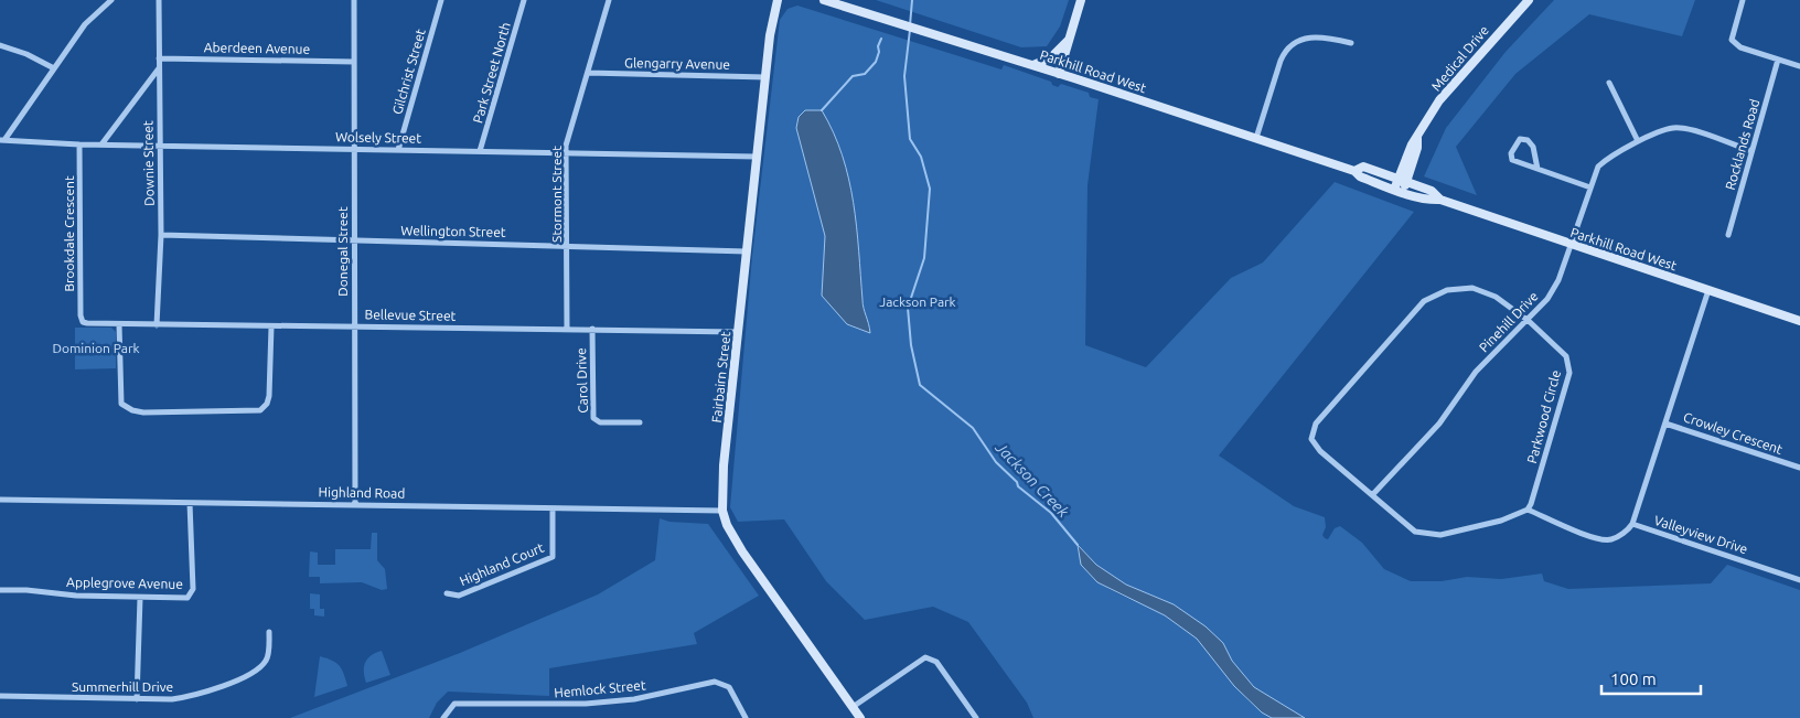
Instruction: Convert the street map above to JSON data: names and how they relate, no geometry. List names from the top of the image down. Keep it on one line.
{"streets":{"main road":["Medical Drive","Parkhill Road West","Fairbairn Street"],"street":["Aberdeen Avenue","Glengarry Avenue","Gilchrist Street","Park Street North","Wolsely Street","Rocklands Road","Downie Street","Stormont Street","Wellington Street","Brookdale Crescent","Donegal Street","Bellevue Street","Pinehill Drive","Carol Drive","Parkwood Circle","Crowley Crescent","Highland Road","Valleyview Drive","Highland Court","Applegrove Avenue","Summerhill Drive","Hemlock Street"]},"crossings":[["Aberdeen Avenue","Downie Street"],["Aberdeen Avenue","Donegal Street"],["Medical Drive","Parkhill Road West"],["Glengarry Avenue","Stormont Street"],["Glengarry Avenue","Fairbairn Street"],["Gilchrist Street","Wolsely Street"],["Parkhill Road West","Pinehill Drive"],["Parkhill Road West","Crowley Crescent"],["Park Street North","Wolsely Street"],["Wolsely Street","Downie Street"],["Wolsely Street","Stormont Street"],["Wolsely Street","Brookdale Crescent"],["Wolsely Street","Donegal Street"],["Wolsely Street","Fairbairn Street"],["Rocklands Road","Pinehill Drive"],["Downie Street","Wellington Street"],["Downie Street","Bellevue Street"],["Stormont Street","Wellington Street"],["Stormont Street","Bellevue Street"],["Wellington Street","Donegal Street"],["Wellington Street","Fairbairn Street"],["Brookdale Crescent","Bellevue Street"],["Donegal Street","Bellevue Street"],["Donegal Street","Highland Road"],["Bellevue Street","Fairbairn Street"],["Bellevue Street","Carol Drive"],["Pinehill Drive","Parkwood Circle"],["Fairbairn Street","Highland Road"],["Crowley Crescent","Valleyview Drive"],["Highland Road","Highland Court"],["Highland Road","Applegrove Avenue"]],"water":["Jackson Creek"],"parks":["Jackson Park","Dominion Park"],"scale_bar":"100 m"}
